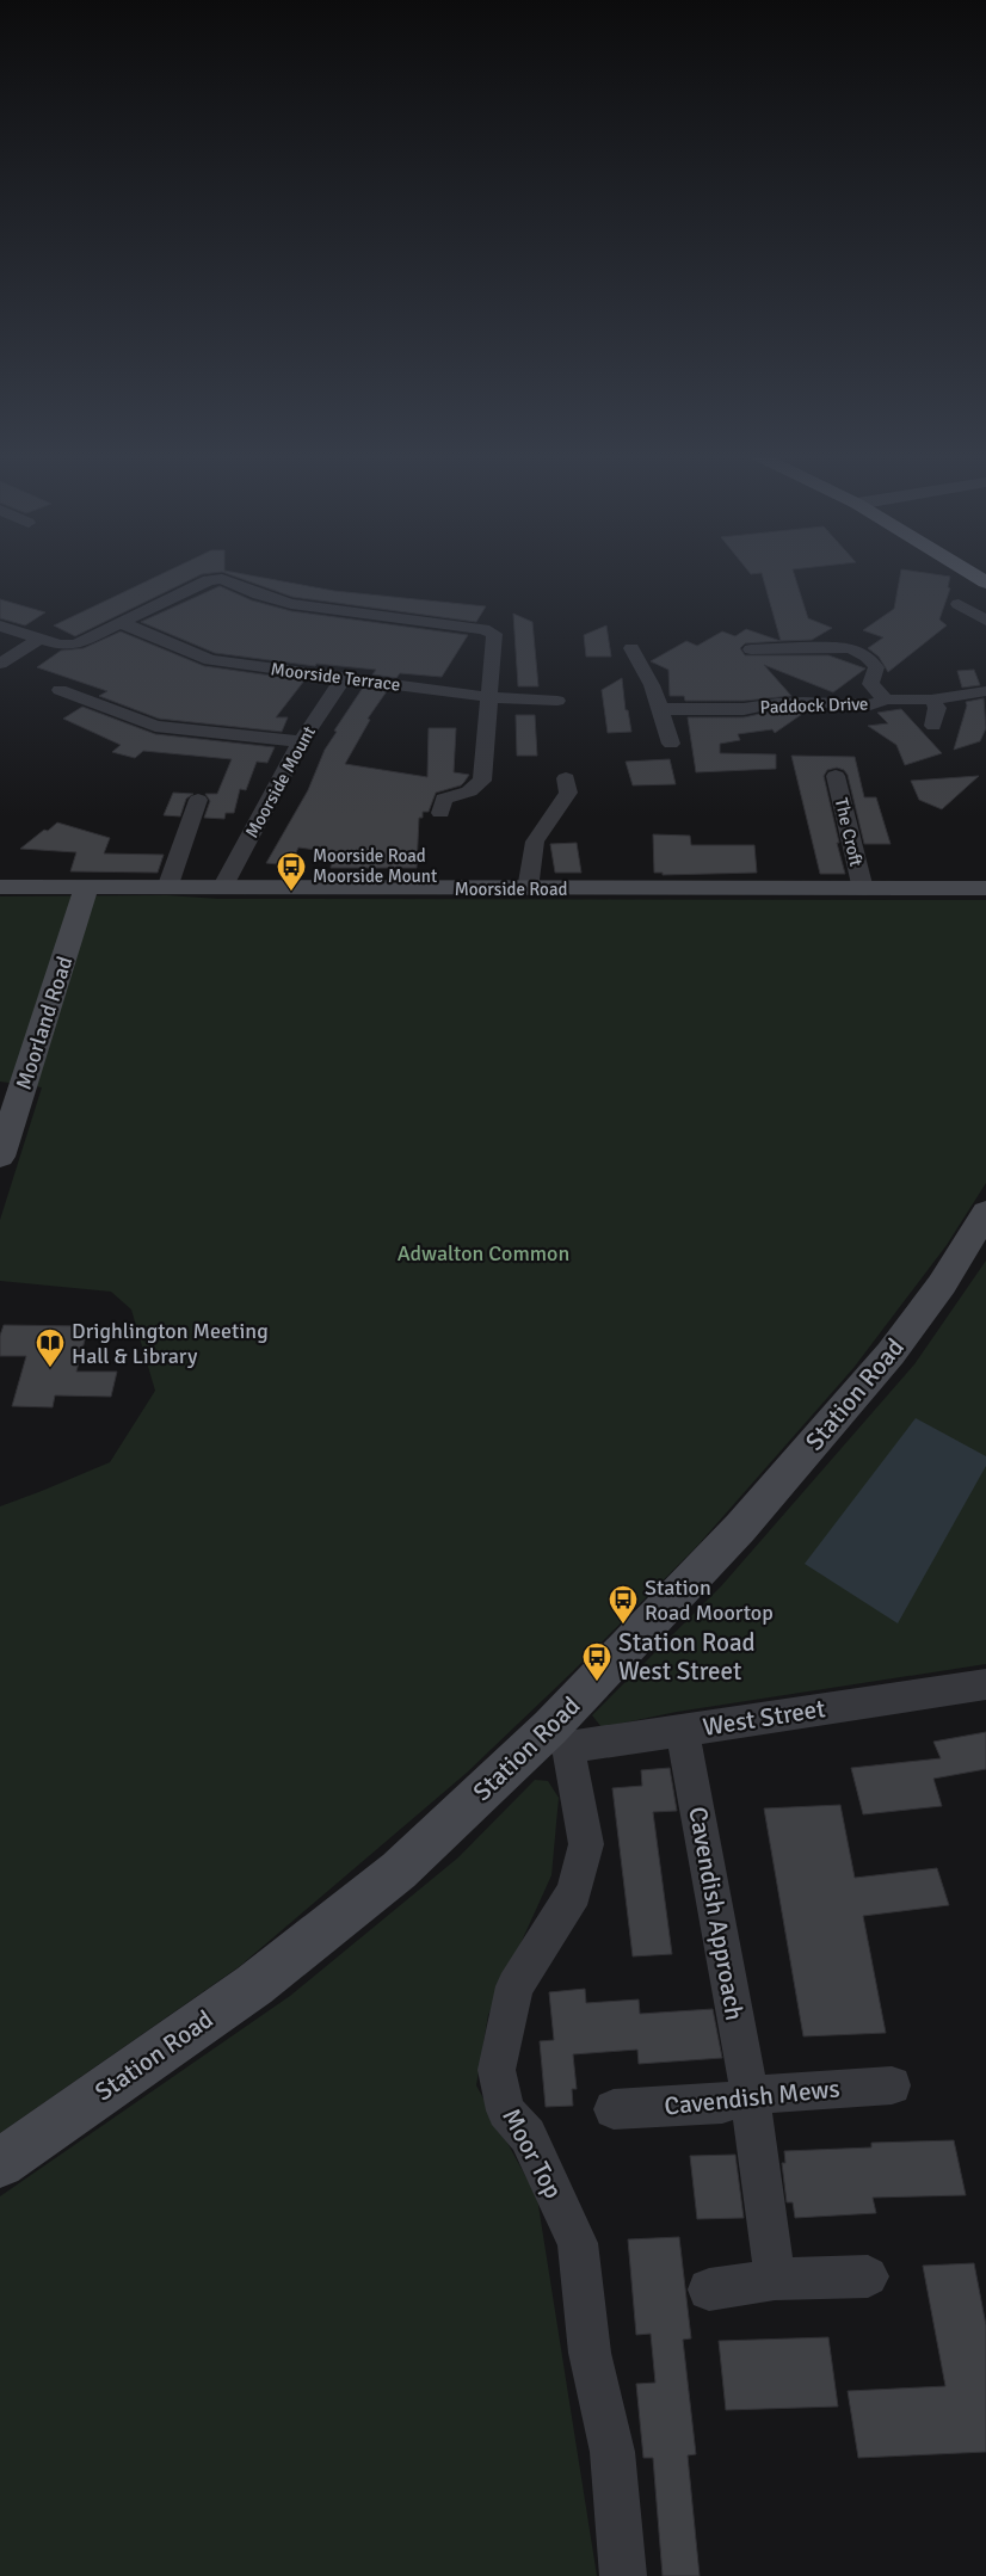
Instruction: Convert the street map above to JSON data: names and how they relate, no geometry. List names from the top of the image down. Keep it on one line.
{"streets":{"street":["Moorside Terrace","Paddock Drive","Moorside Mount","The Croft","Moorside Road","Moorland Road","Station Road","West Street","Cavendish Approach","Cavendish Mews","Moor Top"]},"crossings":[["Moorside Terrace","Moorside Mount"],["Moorside Mount","Moorside Road"],["The Croft","Moorside Road"],["Moorside Road","Moorland Road"],["Station Road","West Street"],["Station Road","Moor Top"],["West Street","Cavendish Approach"],["West Street","Moor Top"],["Cavendish Approach","Cavendish Mews"]],"parks":["Adwalton Common"],"places":{"bus stop":["Moorside Road Moorside Mount","Station Road Moortop","Station Road West Street"],"library":["Drighlington Meeting Hall & Library"]}}
